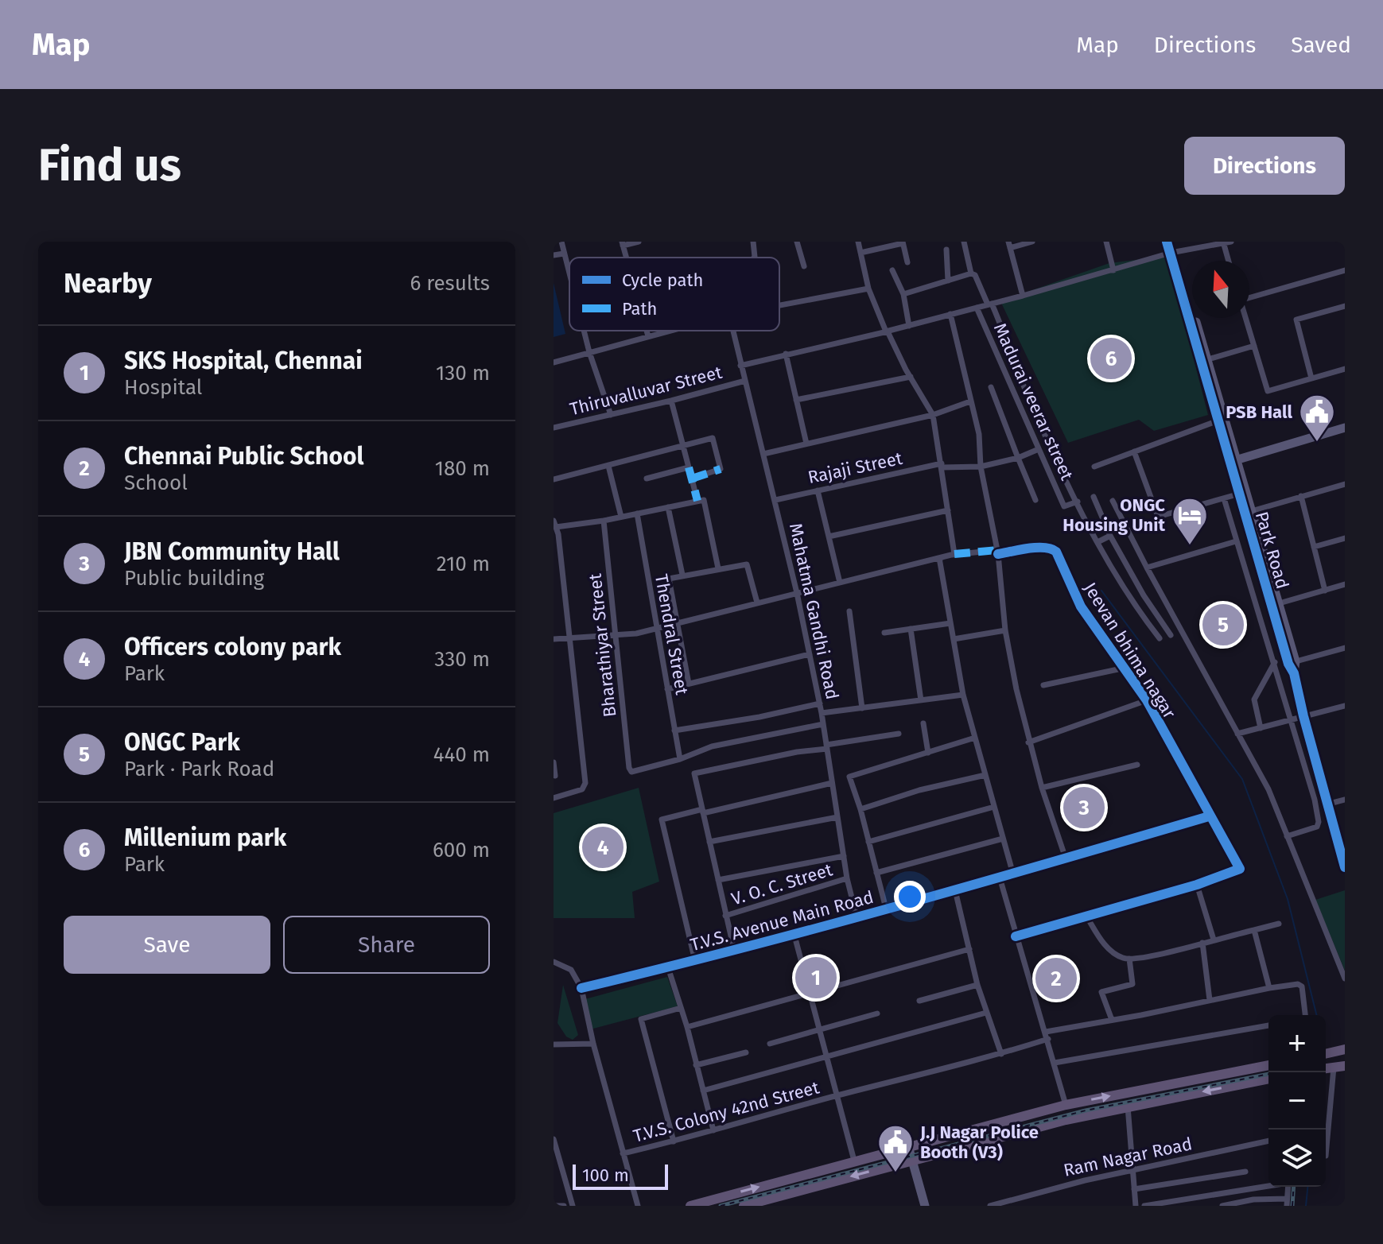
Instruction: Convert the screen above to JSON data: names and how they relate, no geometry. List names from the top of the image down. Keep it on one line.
{"streets":{"street":["Thiruvalluvar Street","Madurai veerar street","Rajaji Street","Park Road","Mahatma Gandhi Road","Thendral Street","Bharathiyar Street","Jeevan bhima nagar","V. O. C. Street","T.V.S. Avenue Main Road","T.V.S. Colony 42nd Street","Ram Nagar Road"]},"crossings":[["Thiruvalluvar Street","Mahatma Gandhi Road"],["Madurai veerar street","Rajaji Street"],["Rajaji Street","Mahatma Gandhi Road"],["Mahatma Gandhi Road","Jeevan bhima nagar"],["Mahatma Gandhi Road","V. O. C. Street"],["Mahatma Gandhi Road","T.V.S. Avenue Main Road"],["Thendral Street","Bharathiyar Street"],["Thendral Street","Jeevan bhima nagar"],["Bharathiyar Street","Jeevan bhima nagar"],["Jeevan bhima nagar","T.V.S. Avenue Main Road"]],"places":{"public building":["PSB Hall","J.J Nagar Police Booth (V3)"],"hotel":["ONGC Housing Unit"]},"legend":["Cycle path","Path"],"scale_bar":"100 m","north":"top","page":{"header":"Map","nav":["Map","Directions","Saved"],"buttons":["Directions",["Save","Share"]],"title":"Find us","heading":["Nearby","6 results"],"list":[{"mark":"1","name":"SKS Hospital, Chennai","note":"Hospital","value":"130 m"},{"mark":"2","name":"Chennai Public School","note":"School","value":"180 m"},{"mark":"3","name":"JBN Community Hall","note":"Public building","value":"210 m"},{"mark":"4","name":"Officers colony park","note":"Park","value":"330 m"},{"mark":"5","name":"ONGC Park","note":"Park · Park Road","value":"440 m"},{"mark":"6","name":"Millenium park","note":"Park","value":"600 m"}],"pins":["6","5","3","4","1","2"],"map_buttons":["+","−"],"scale":"100 m"}}
